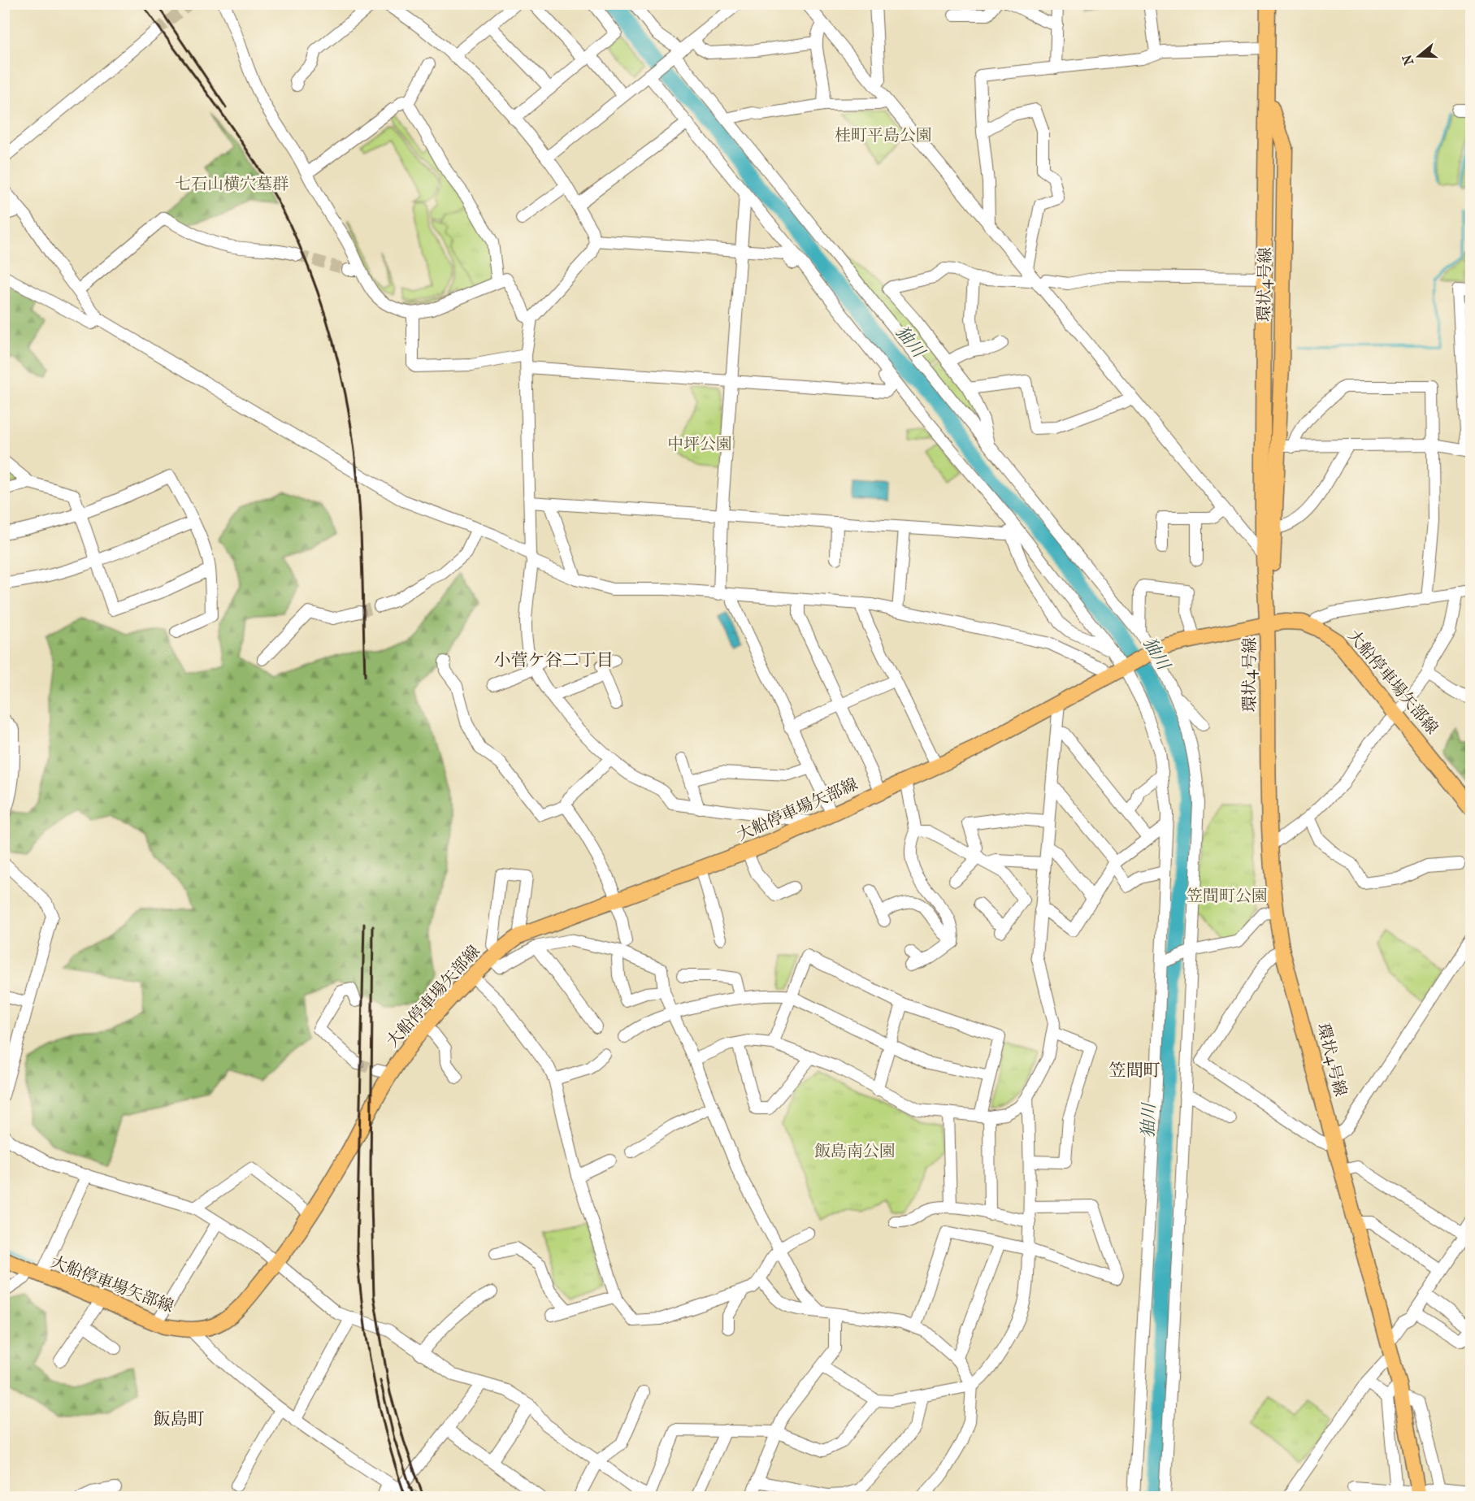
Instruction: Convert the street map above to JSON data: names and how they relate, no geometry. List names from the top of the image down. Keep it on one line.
{"streets":{"main road":["環状4号線","大船停車場矢部線"]},"crossings":[["環状4号線","大船停車場矢部線"]],"districts":["小菅ケ谷二丁目","笠間町","飯島町"],"water":["㹨川"],"parks":["桂町平島公園","七石山横穴墓群","中坪公園","笠間町公園","飯島南公園"],"north":"left"}
